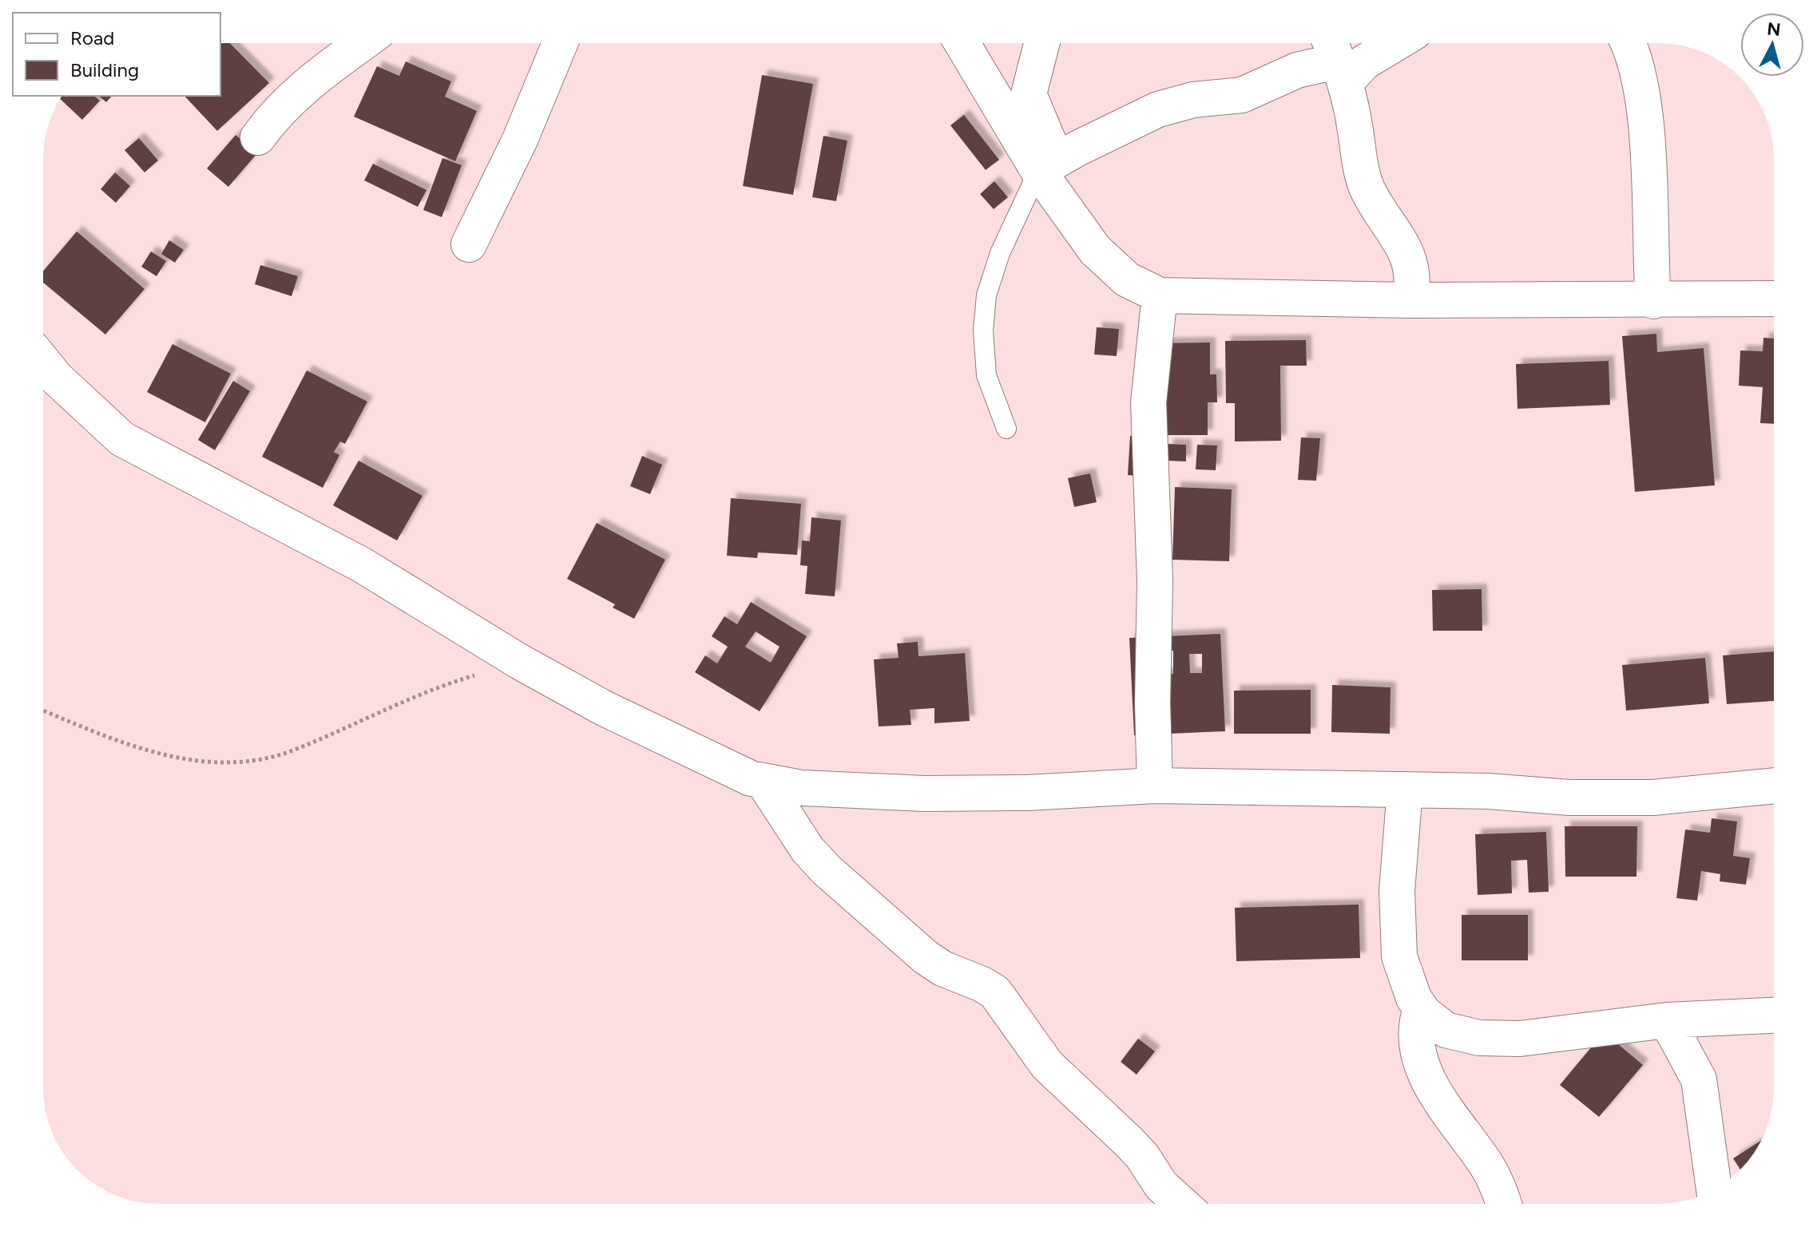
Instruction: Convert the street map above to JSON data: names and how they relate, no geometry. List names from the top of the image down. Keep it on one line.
{"legend":["Road","Building"],"north":"top"}
